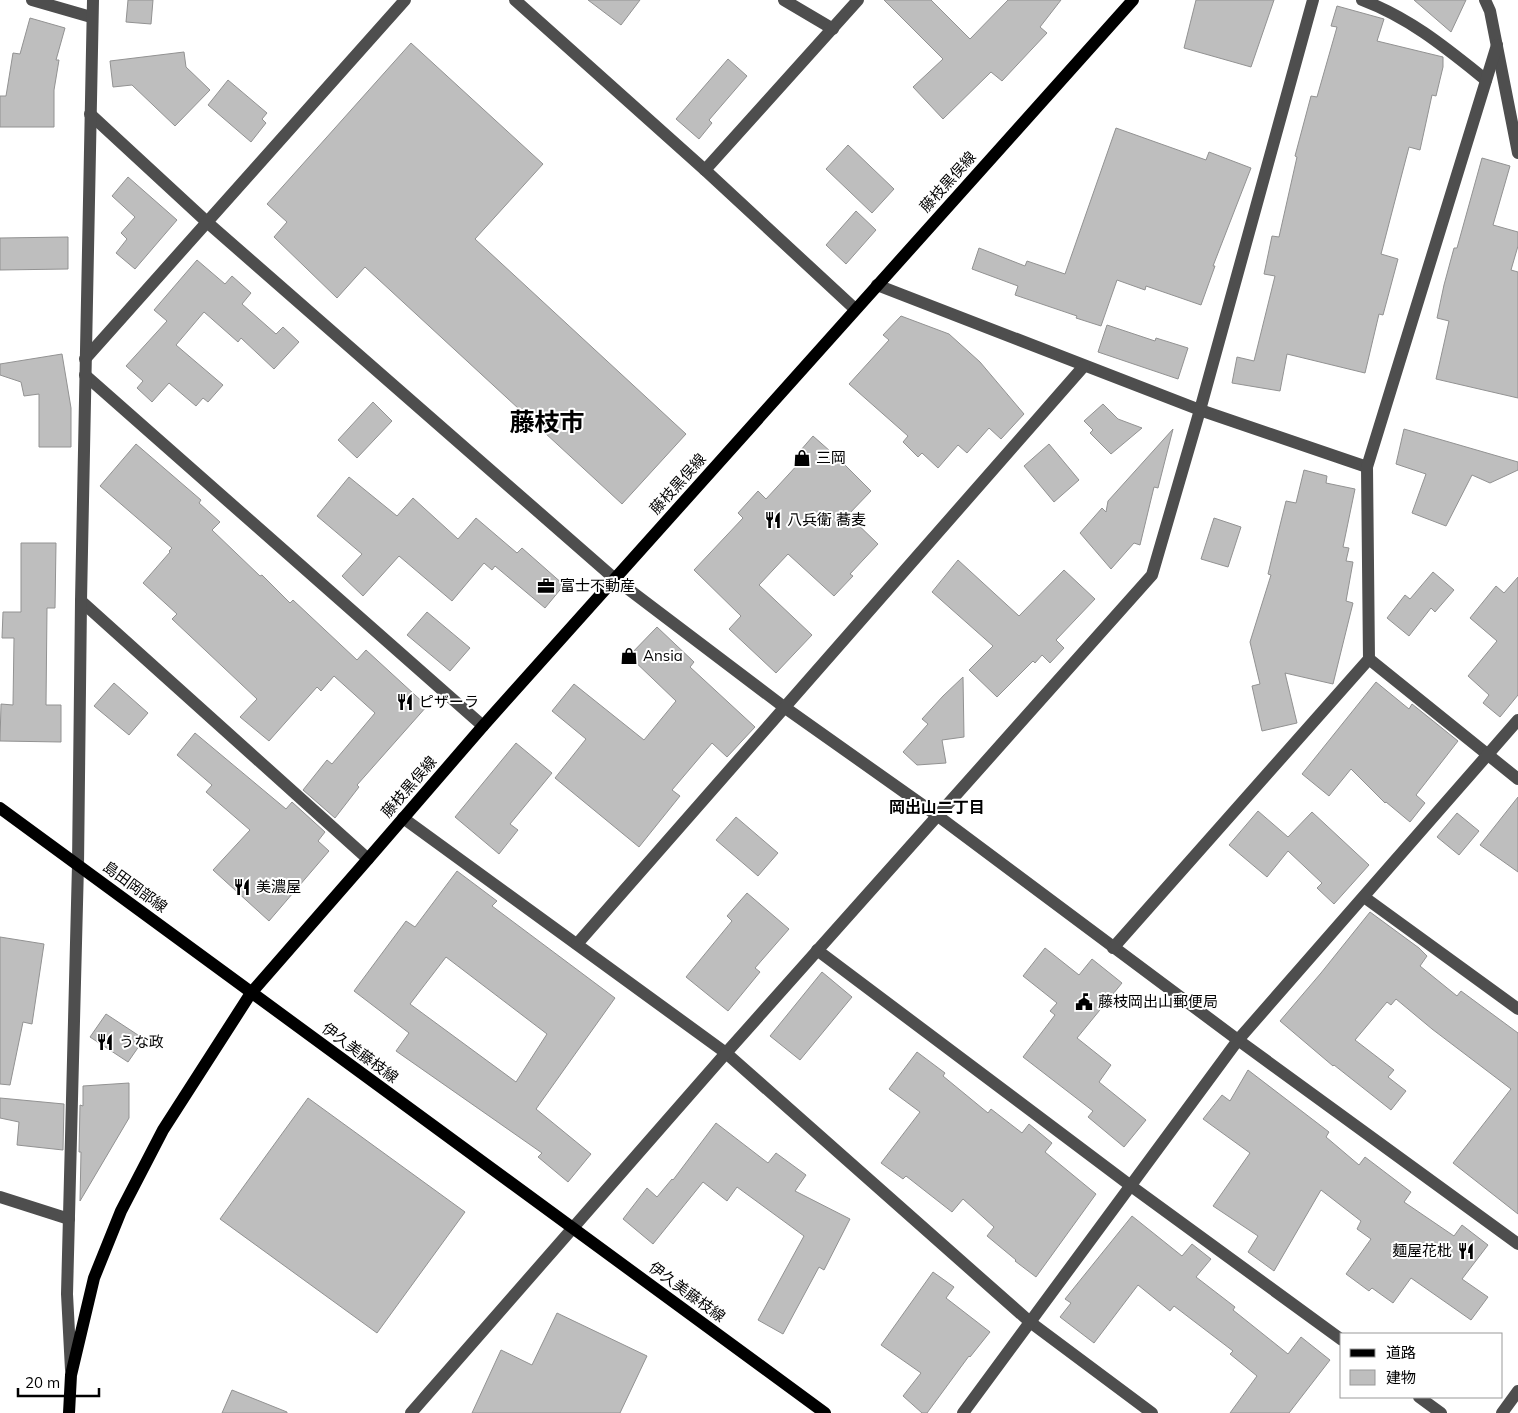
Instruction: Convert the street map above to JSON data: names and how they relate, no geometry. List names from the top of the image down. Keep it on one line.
{"streets":{"main road":["藤枝黒俣線","島田岡部線","伊久美藤枝線"]},"crossings":[["藤枝黒俣線","島田岡部線"],["藤枝黒俣線","伊久美藤枝線"],["島田岡部線","伊久美藤枝線"]],"districts":["藤枝市","岡出山二丁目"],"places":{"shop":["三岡","Ansia"],"restaurant":["八兵衛 蕎麦","ピザーラ","美濃屋","うな政","麺屋花枇"],"office":["富士不動産"],"public building":["藤枝岡出山郵便局"]},"legend":["道路","建物"],"scale_bar":"20 m"}
